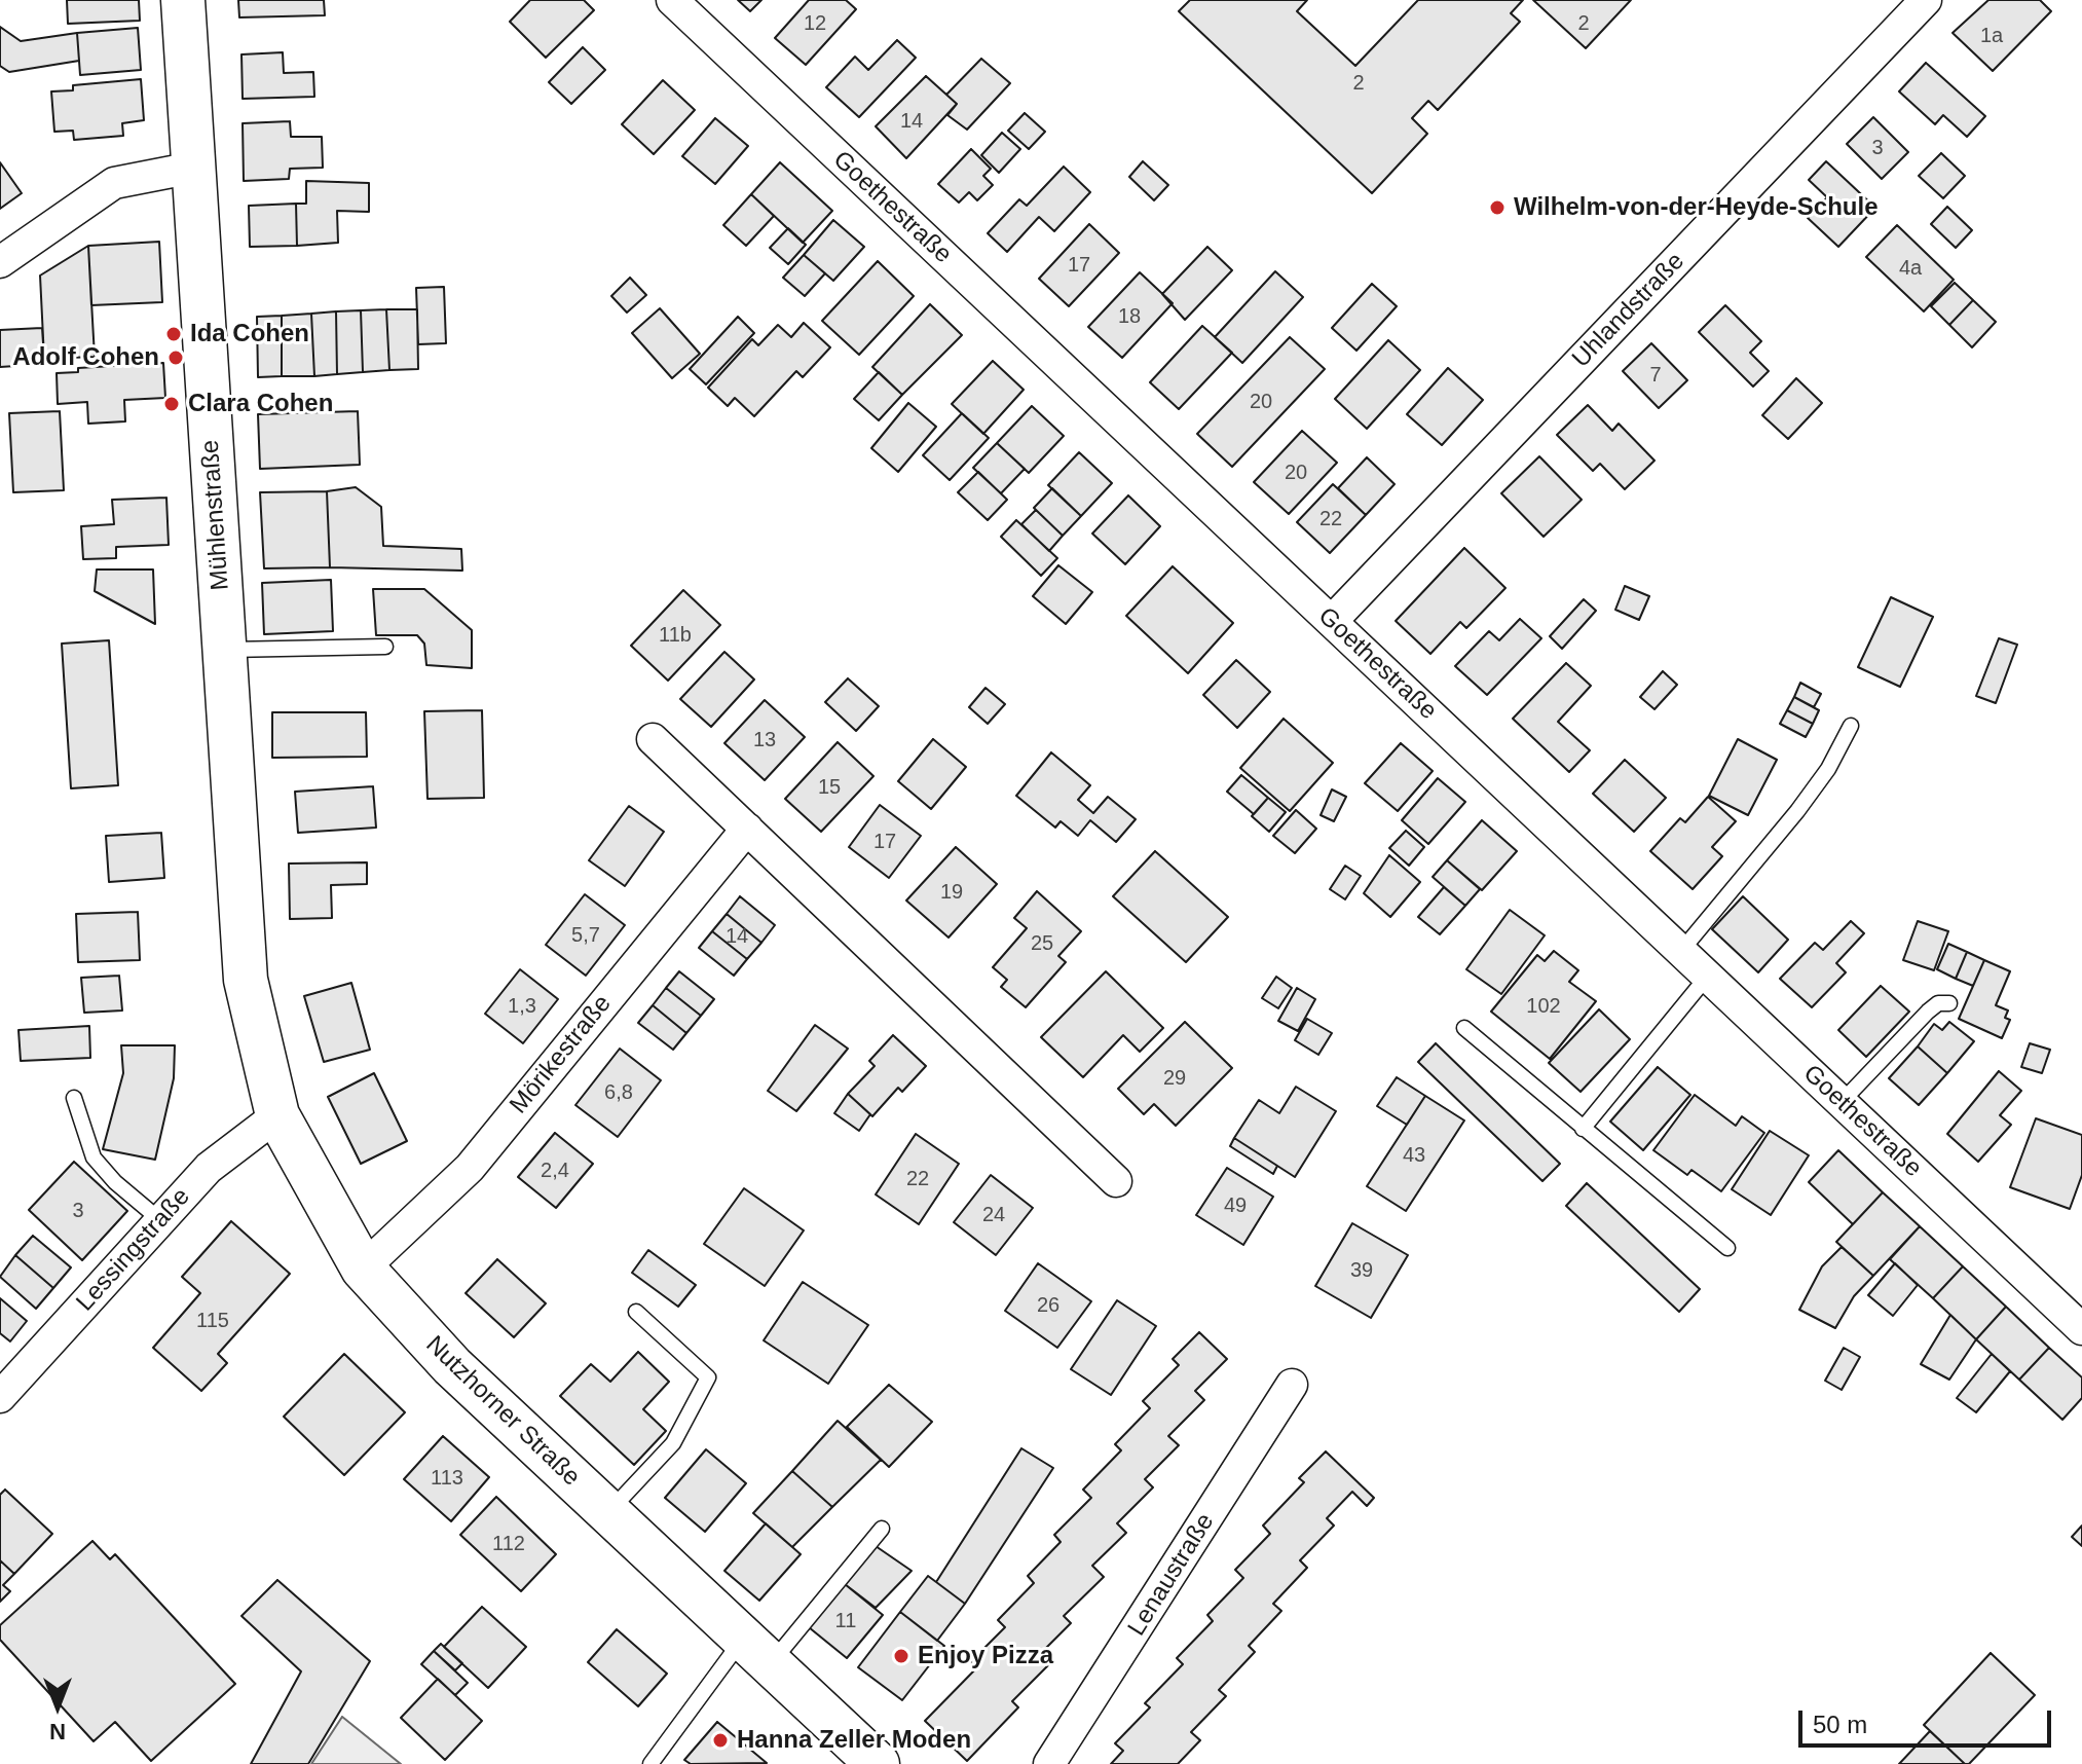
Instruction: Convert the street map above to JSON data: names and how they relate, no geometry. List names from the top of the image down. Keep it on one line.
{"streets":{"main road":["Mühlenstraße","Nutzhorner Straße"],"street":["Goethestraße","Uhlandstraße","Mörikestraße","Lessingstraße","Lenaustraße"]},"crossings":[["Goethestraße","Uhlandstraße"],["Mühlenstraße","Nutzhorner Straße"],["Mörikestraße","Nutzhorner Straße"],["Lessingstraße","Nutzhorner Straße"]],"places":["Wilhelm-von-der-Heyde-Schule","Ida Cohen","Adolf Cohen","Clara Cohen","Enjoy Pizza","Hanna Zeller Moden"],"house_numbers":["12","2","1a","2","14","3","17","4a","18","7","20","20","22","11b","13","15","17","19","5,7","14","25","1,3","102","29","6,8","43","2,4","22","49","3","24","39","26","115","113","112","11"],"scale_bar":"50 m","north":"bottom"}
